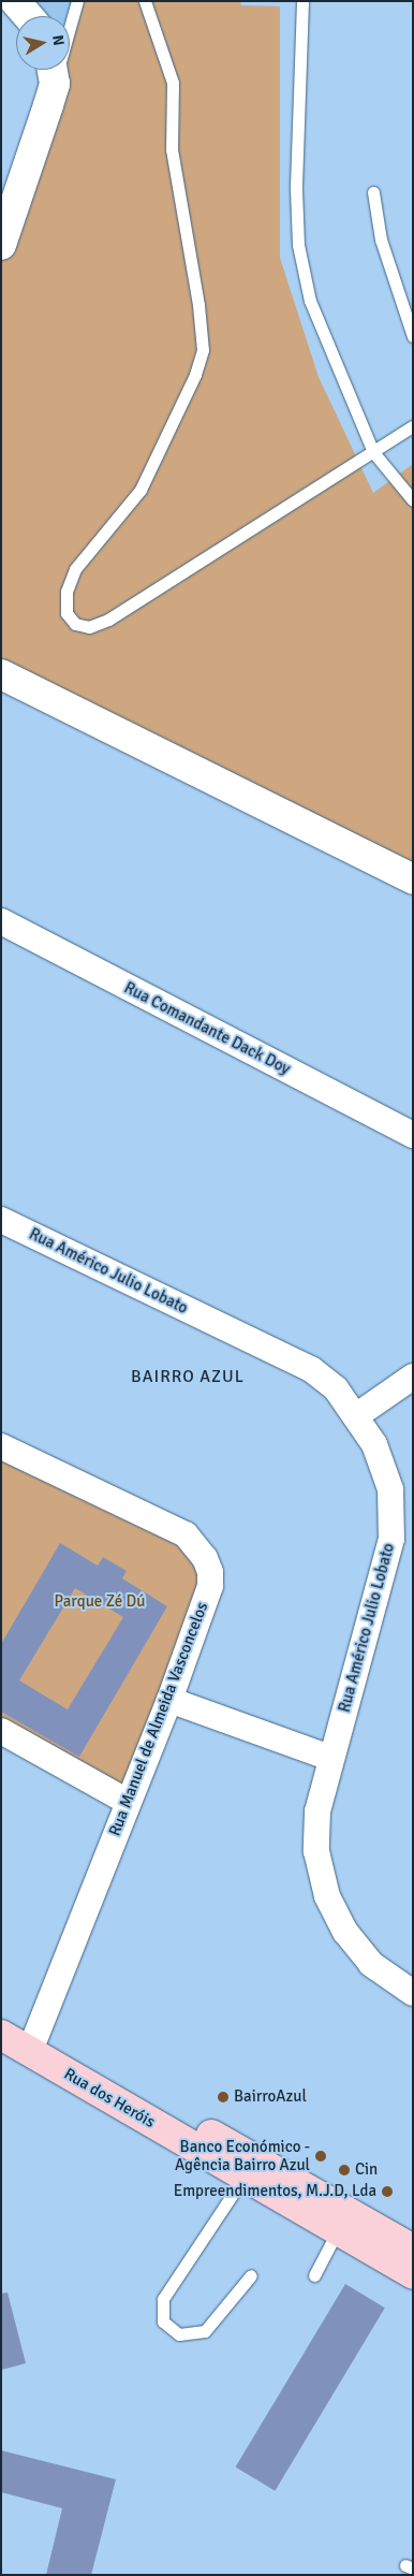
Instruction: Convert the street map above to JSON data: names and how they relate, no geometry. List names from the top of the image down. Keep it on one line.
{"streets":{"main road":["Rua dos Heróis"],"street":["Rua Comandante Dack Doy","Rua Américo Julio Lobato","Rua Manuel de Almeida Vasconcelos"]},"crossings":[["Rua Manuel de Almeida Vasconcelos","Rua dos Heróis"]],"districts":["BAIRRO AZUL"],"parks":["Parque Zé Dú"],"places":["BairroAzul","Banco Económico - Agência Bairro Azul","Cin","Empreendimentos, M.J.D, Lda"],"north":"right"}
